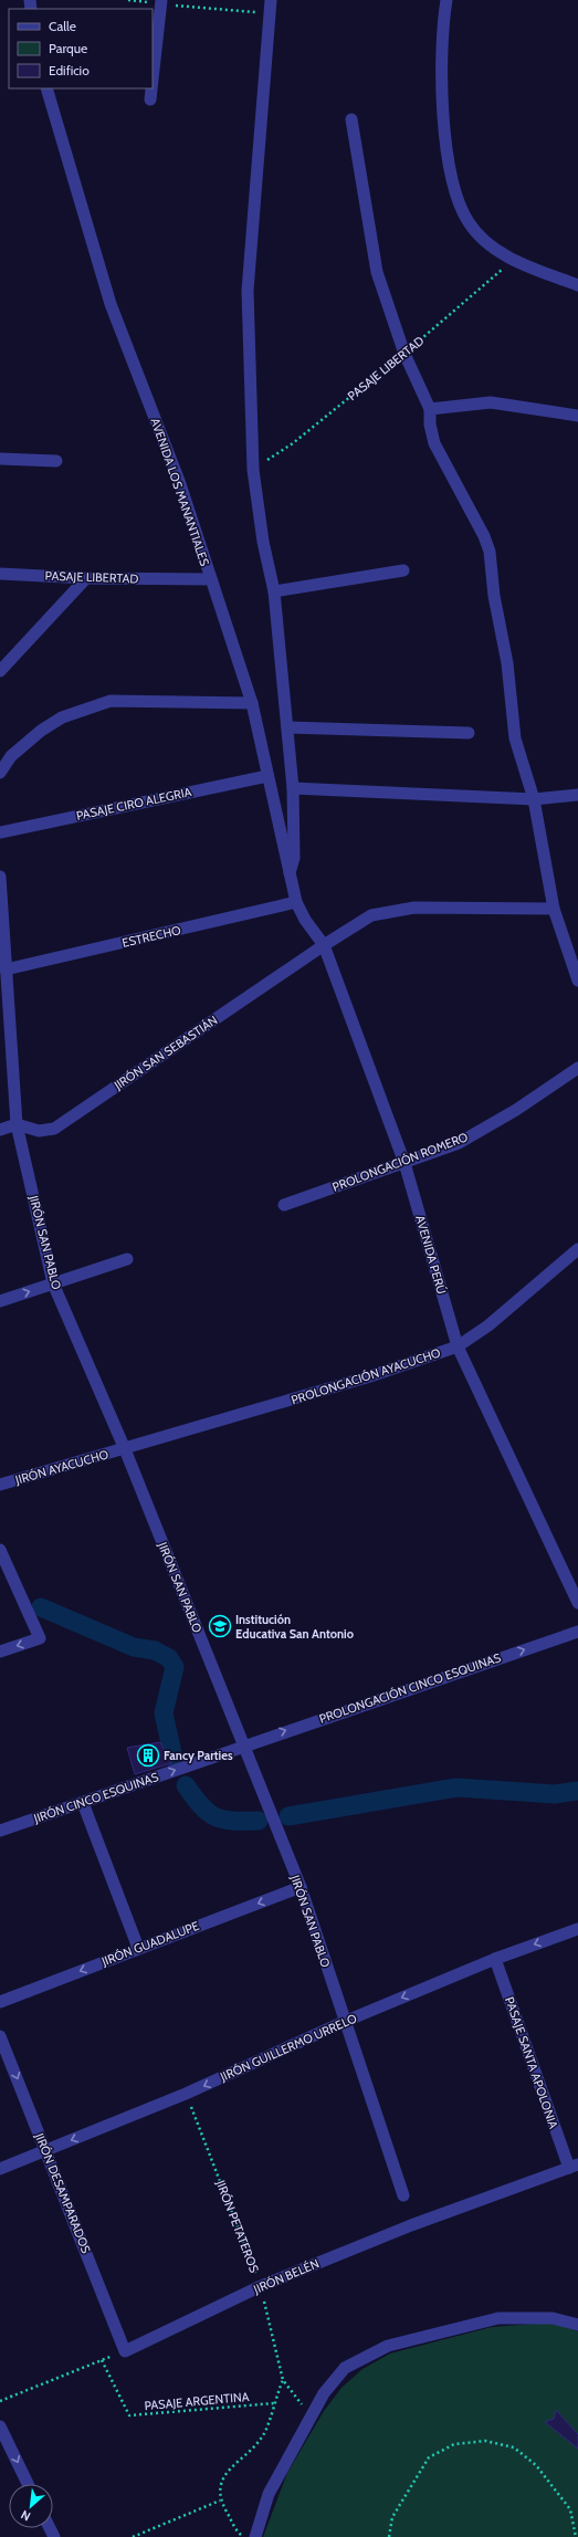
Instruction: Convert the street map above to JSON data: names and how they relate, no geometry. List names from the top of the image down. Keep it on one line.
{"streets":{"street":["PASAJE LIBERTAD","AVENIDA LOS MANANTIALES","PASAJE CIRO ALEGRIA","ESTRECHO","JIRÓN SAN SEBASTIÁN","PROLONGACIÓN ROMERO","JIRÓN SAN PABLO","AVENIDA PERÚ","PROLONGACIÓN AYACUCHO","JIRÓN AYACUCHO","PROLONGACIÓN CINCO ESQUINAS","JIRÓN CINCO ESQUINAS","JIRÓN GUADALUPE","JIRÓN GUILLERMO URRELO","PASAJE SANTA APOLONIA","JIRÓN DESAMPARADOS","JIRÓN BELÉN"],"path":["JIRÓN PETATEROS","PASAJE ARGENTINA"]},"crossings":[["PASAJE LIBERTAD","AVENIDA LOS MANANTIALES"],["AVENIDA LOS MANANTIALES","PASAJE CIRO ALEGRIA"],["AVENIDA LOS MANANTIALES","ESTRECHO"],["AVENIDA LOS MANANTIALES","AVENIDA PERÚ"],["ESTRECHO","JIRÓN SAN PABLO"],["ESTRECHO","AVENIDA PERÚ"],["JIRÓN SAN SEBASTIÁN","JIRÓN SAN PABLO"],["JIRÓN SAN SEBASTIÁN","AVENIDA PERÚ"],["PROLONGACIÓN ROMERO","AVENIDA PERÚ"],["JIRÓN SAN PABLO","PROLONGACIÓN AYACUCHO"],["JIRÓN SAN PABLO","JIRÓN AYACUCHO"],["JIRÓN SAN PABLO","PROLONGACIÓN CINCO ESQUINAS"],["JIRÓN SAN PABLO","JIRÓN CINCO ESQUINAS"],["JIRÓN SAN PABLO","JIRÓN GUADALUPE"],["JIRÓN SAN PABLO","JIRÓN GUILLERMO URRELO"],["AVENIDA PERÚ","PROLONGACIÓN AYACUCHO"],["PROLONGACIÓN AYACUCHO","JIRÓN AYACUCHO"],["PROLONGACIÓN CINCO ESQUINAS","JIRÓN CINCO ESQUINAS"],["JIRÓN GUILLERMO URRELO","PASAJE SANTA APOLONIA"],["JIRÓN GUILLERMO URRELO","JIRÓN DESAMPARADOS"],["JIRÓN GUILLERMO URRELO","JIRÓN PETATEROS"],["PASAJE SANTA APOLONIA","JIRÓN BELÉN"],["JIRÓN DESAMPARADOS","JIRÓN BELÉN"],["JIRÓN PETATEROS","JIRÓN BELÉN"]],"one_way":["PROLONGACIÓN CINCO ESQUINAS","JIRÓN CINCO ESQUINAS","JIRÓN GUADALUPE","JIRÓN GUILLERMO URRELO","JIRÓN DESAMPARADOS"],"places":{"school or university":["Institución Educativa San Antonio"],"building":["Fancy Parties"]},"legend":["Calle","Parque","Edificio"],"north":"bottom left"}
